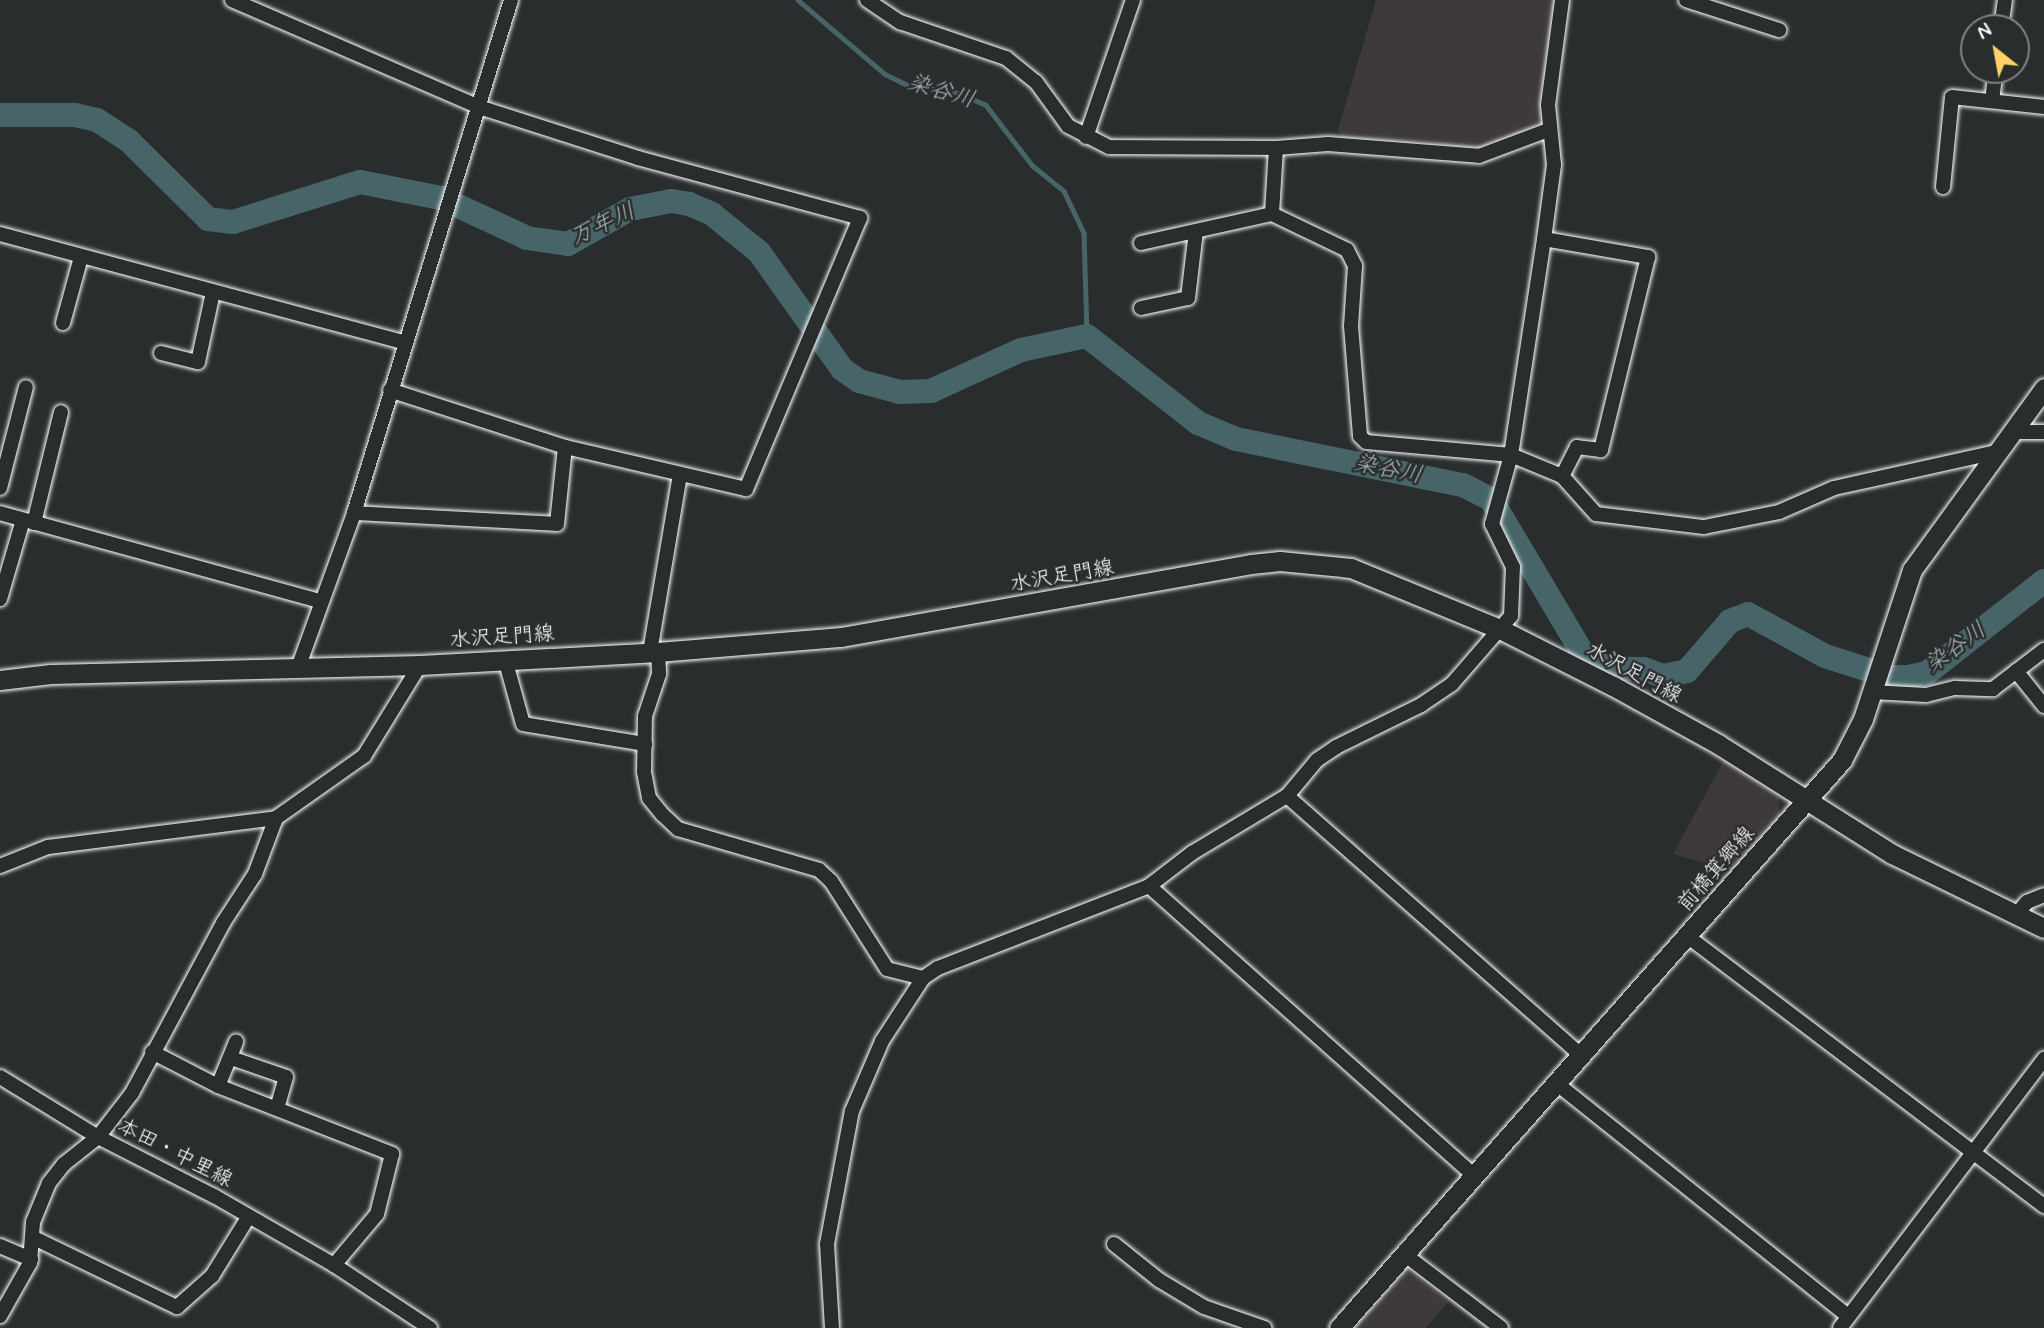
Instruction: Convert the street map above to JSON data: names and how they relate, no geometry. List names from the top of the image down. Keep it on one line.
{"streets":{"main road":["水沢足門線","前橋箕郷線"],"street":["本田・中里線"]},"crossings":[["水沢足門線","前橋箕郷線"]],"water":["染谷川","万年川"],"north":"top left"}
